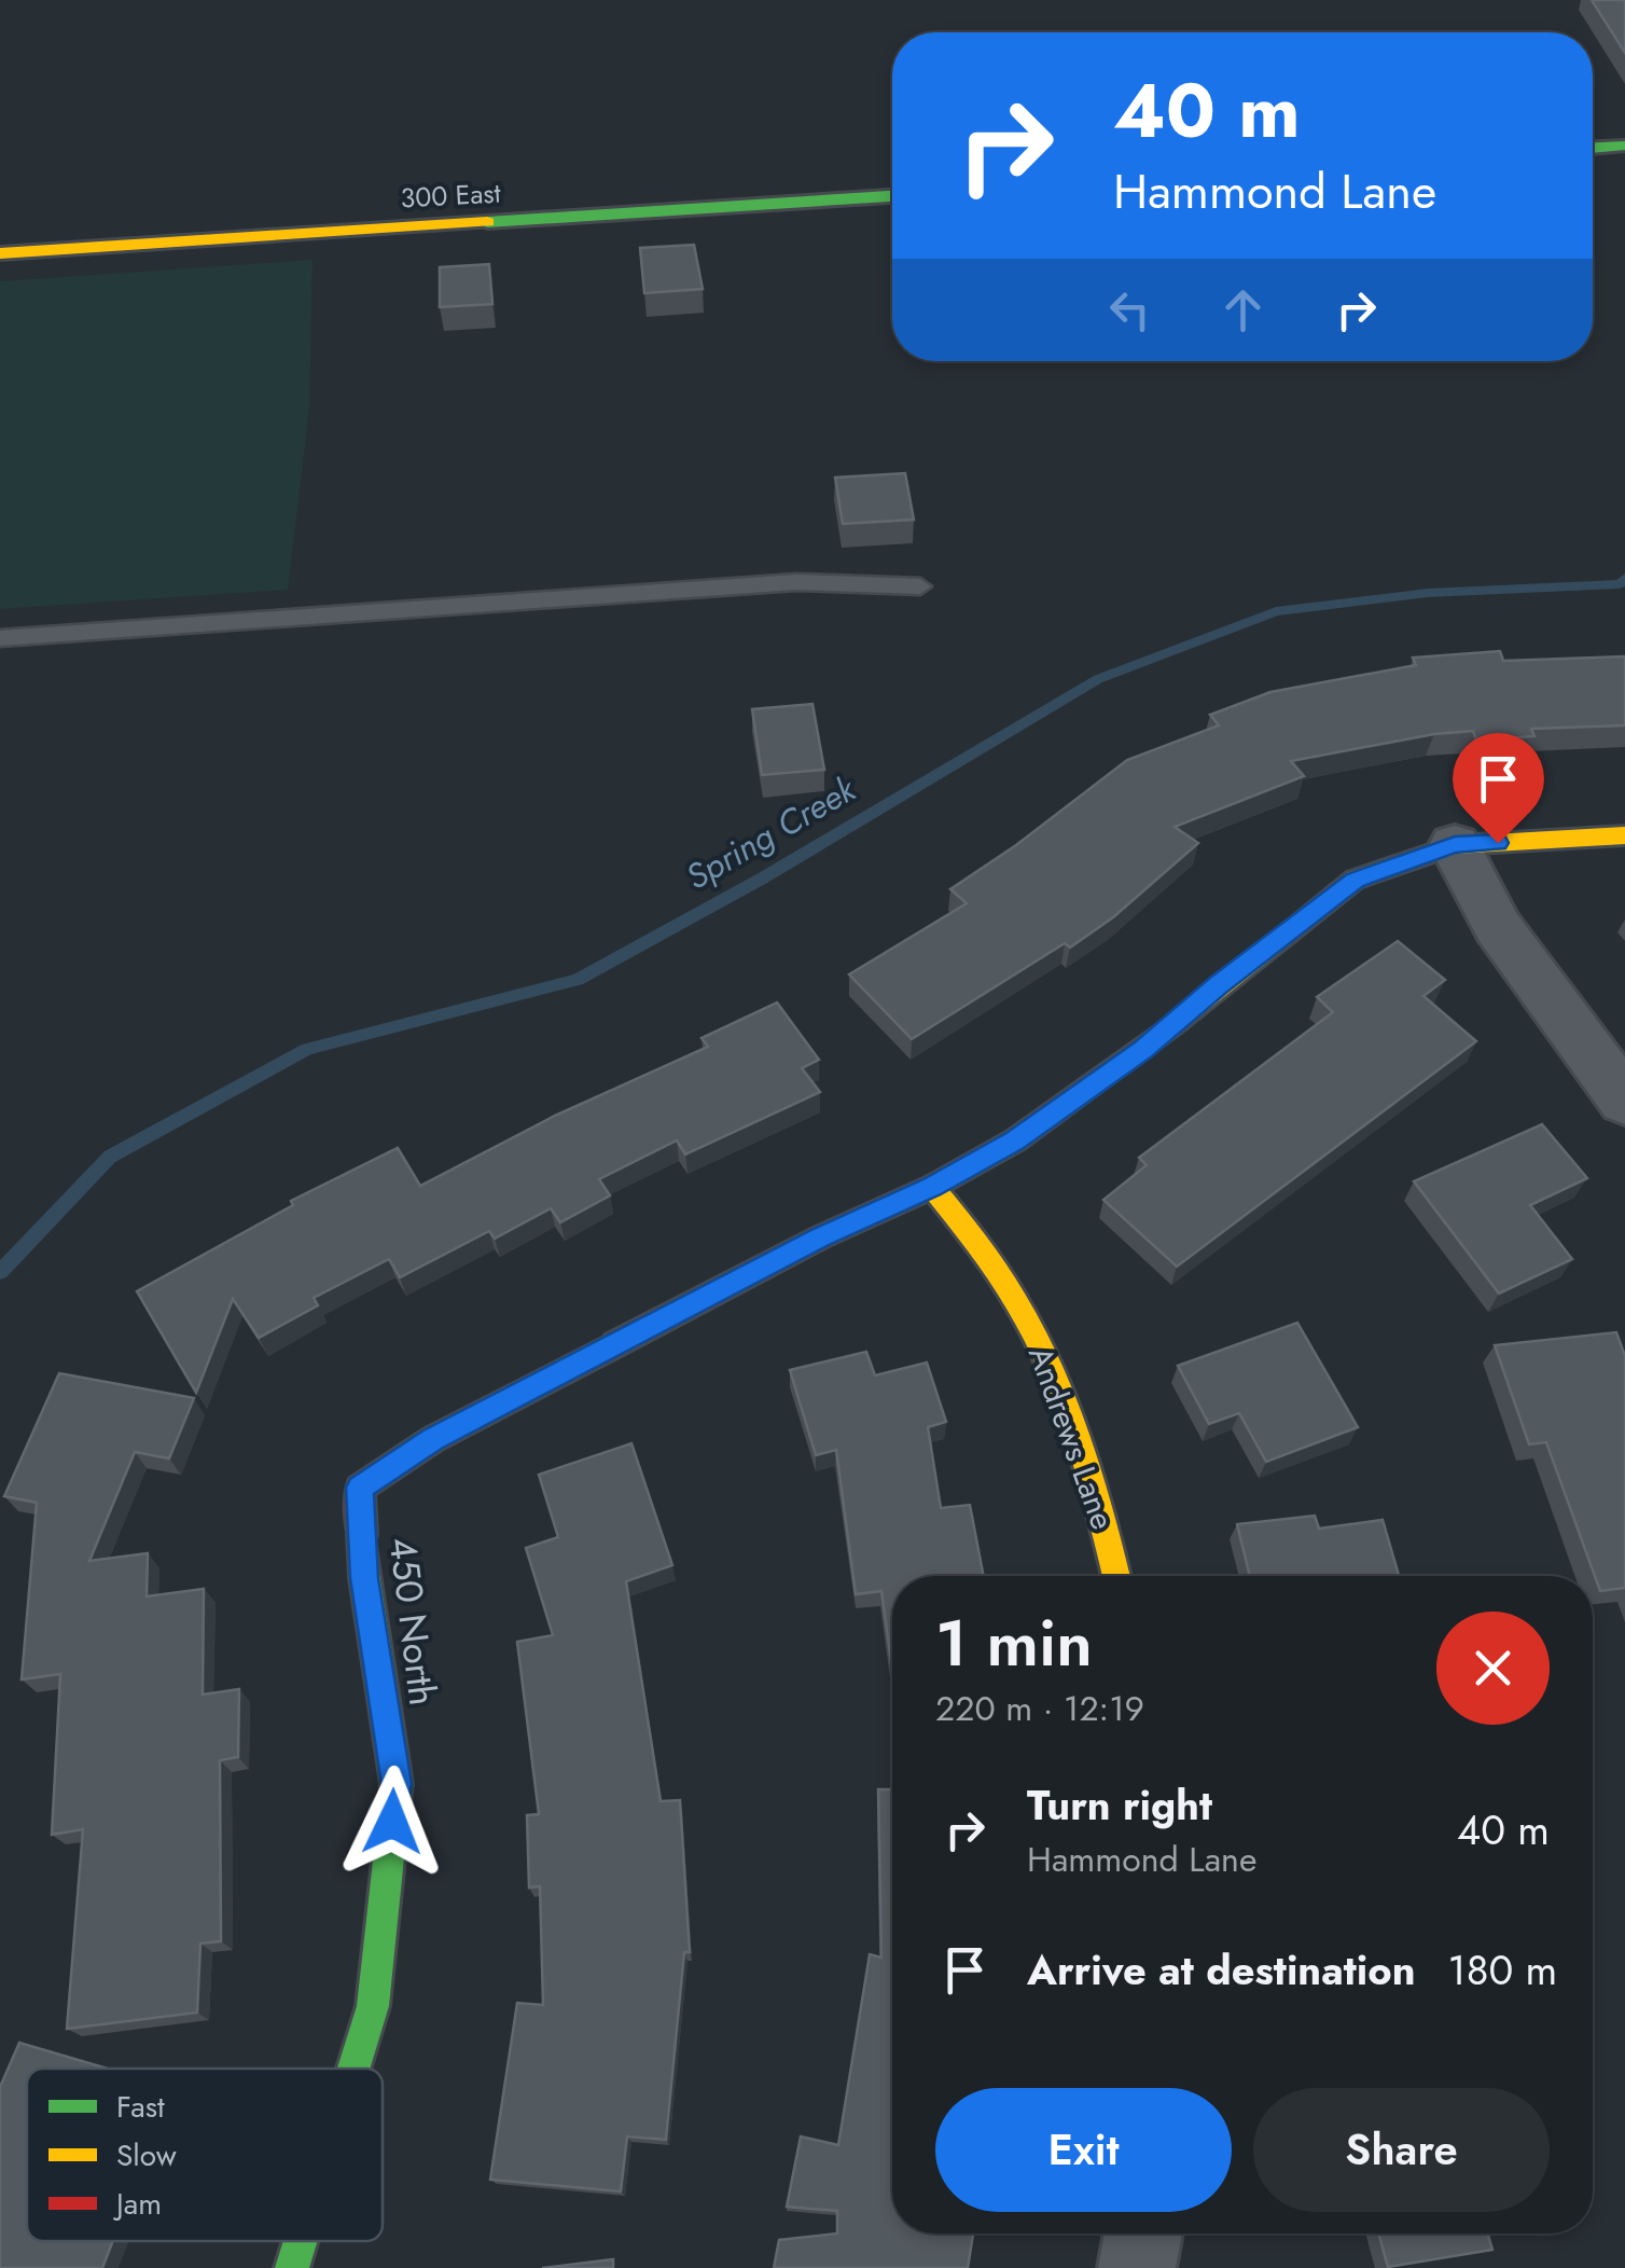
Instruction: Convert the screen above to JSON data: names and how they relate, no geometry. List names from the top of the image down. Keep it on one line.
{"streets":{"street":["300 East","Andrews Lane","450 North"]},"crossings":[["Andrews Lane","450 North"]],"water":["Spring Creek"],"legend":["Fast","Slow","Jam"],"page":{"turn":["40 m","Hammond Lane"],"heading":["1 min","220 m · 12:19"],"list":[{"name":"Turn right","note":"Hammond Lane","value":"40 m"},{"name":"Arrive at destination","value":"180 m"}],"buttons":["Exit","Share"]}}
